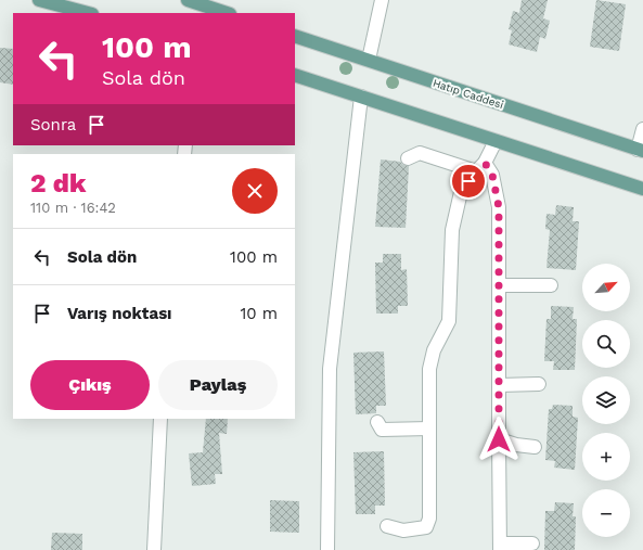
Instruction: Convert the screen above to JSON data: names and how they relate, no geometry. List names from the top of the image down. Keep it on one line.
{"streets":{"main road":["Hatıp Caddesi"]},"north":"top right","page":{"turn":["100 m","Sola dön"],"then":"Sonra","heading":["2 dk","110 m · 16:42"],"list":[{"name":"Sola dön","value":"100 m"},{"name":"Varış noktası","value":"10 m"}],"map_buttons":["+","−"],"buttons":["Çıkış","Paylaş"]}}
